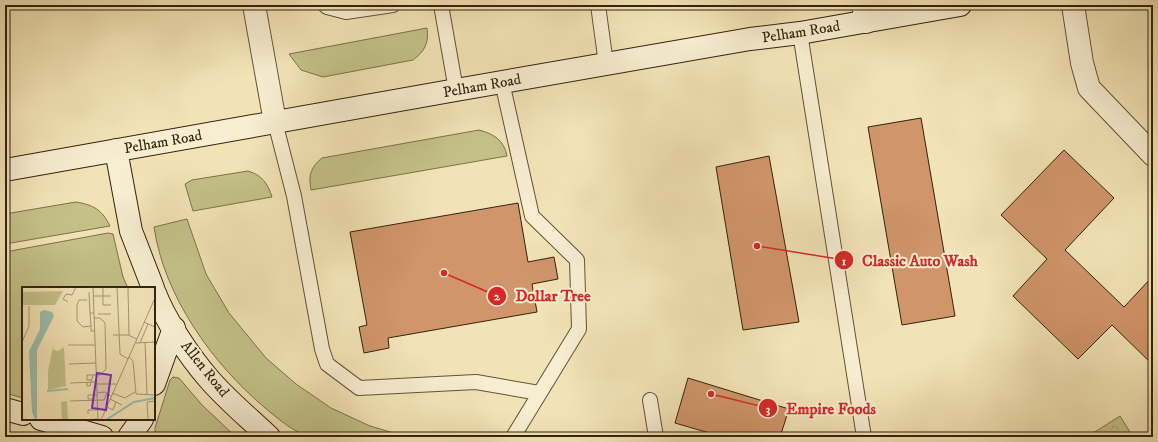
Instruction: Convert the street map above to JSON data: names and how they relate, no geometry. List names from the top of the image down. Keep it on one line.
{"streets":{"main road":["Pelham Road","Allen Road"]},"places":["Classic Auto Wash","Dollar Tree","Empire Foods"]}
